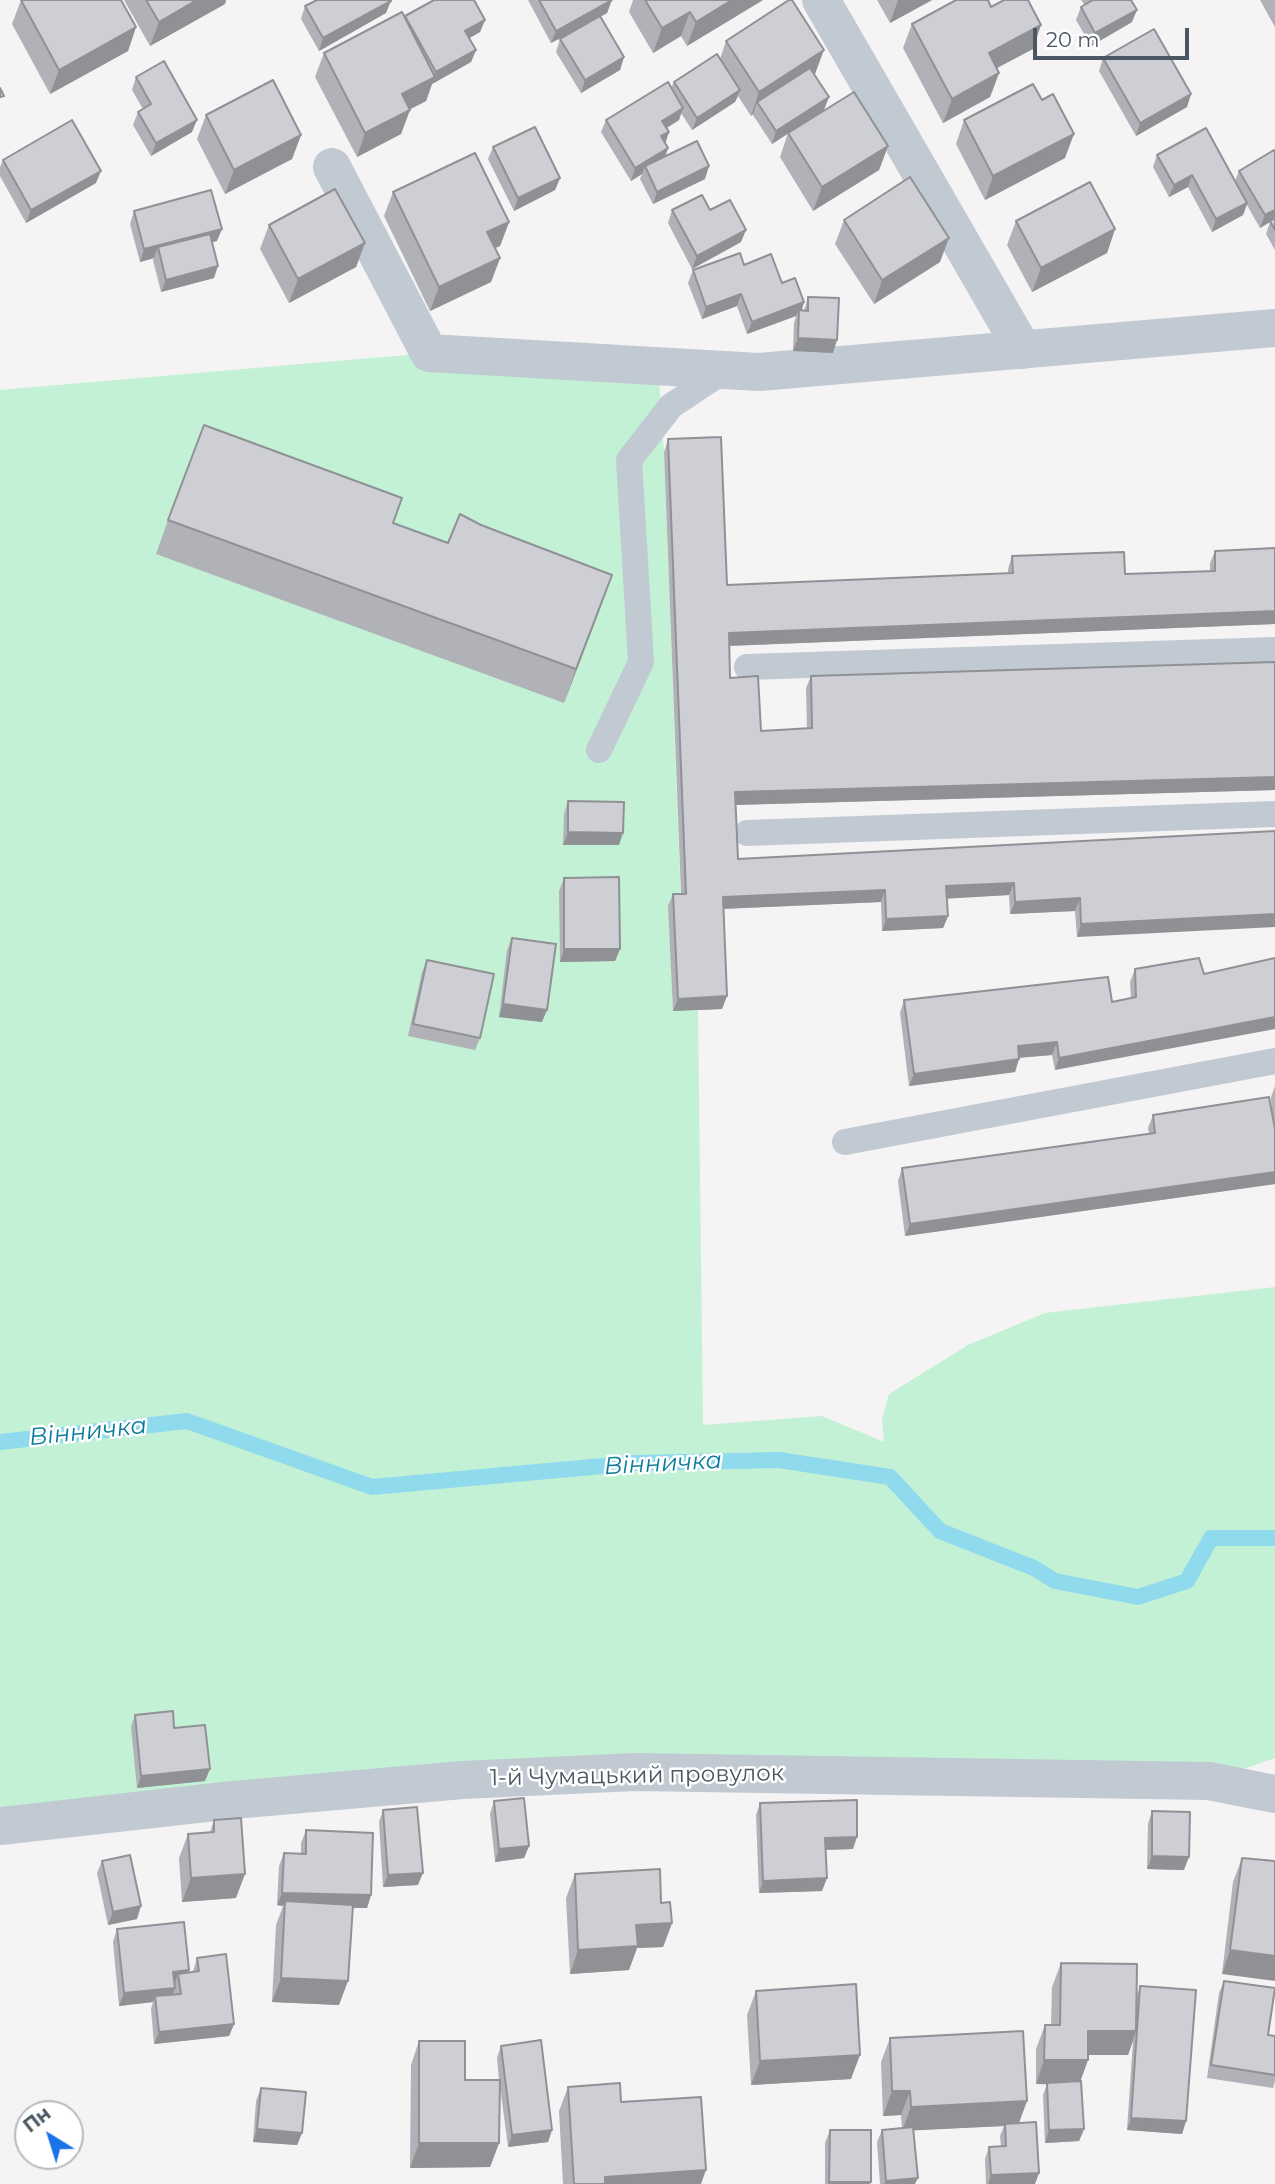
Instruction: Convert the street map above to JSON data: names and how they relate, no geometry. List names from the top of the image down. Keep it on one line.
{"streets":{"street":["1-й Чумацький провулок"]},"water":["Вінничка"],"scale_bar":"20 m","north":"top left"}
